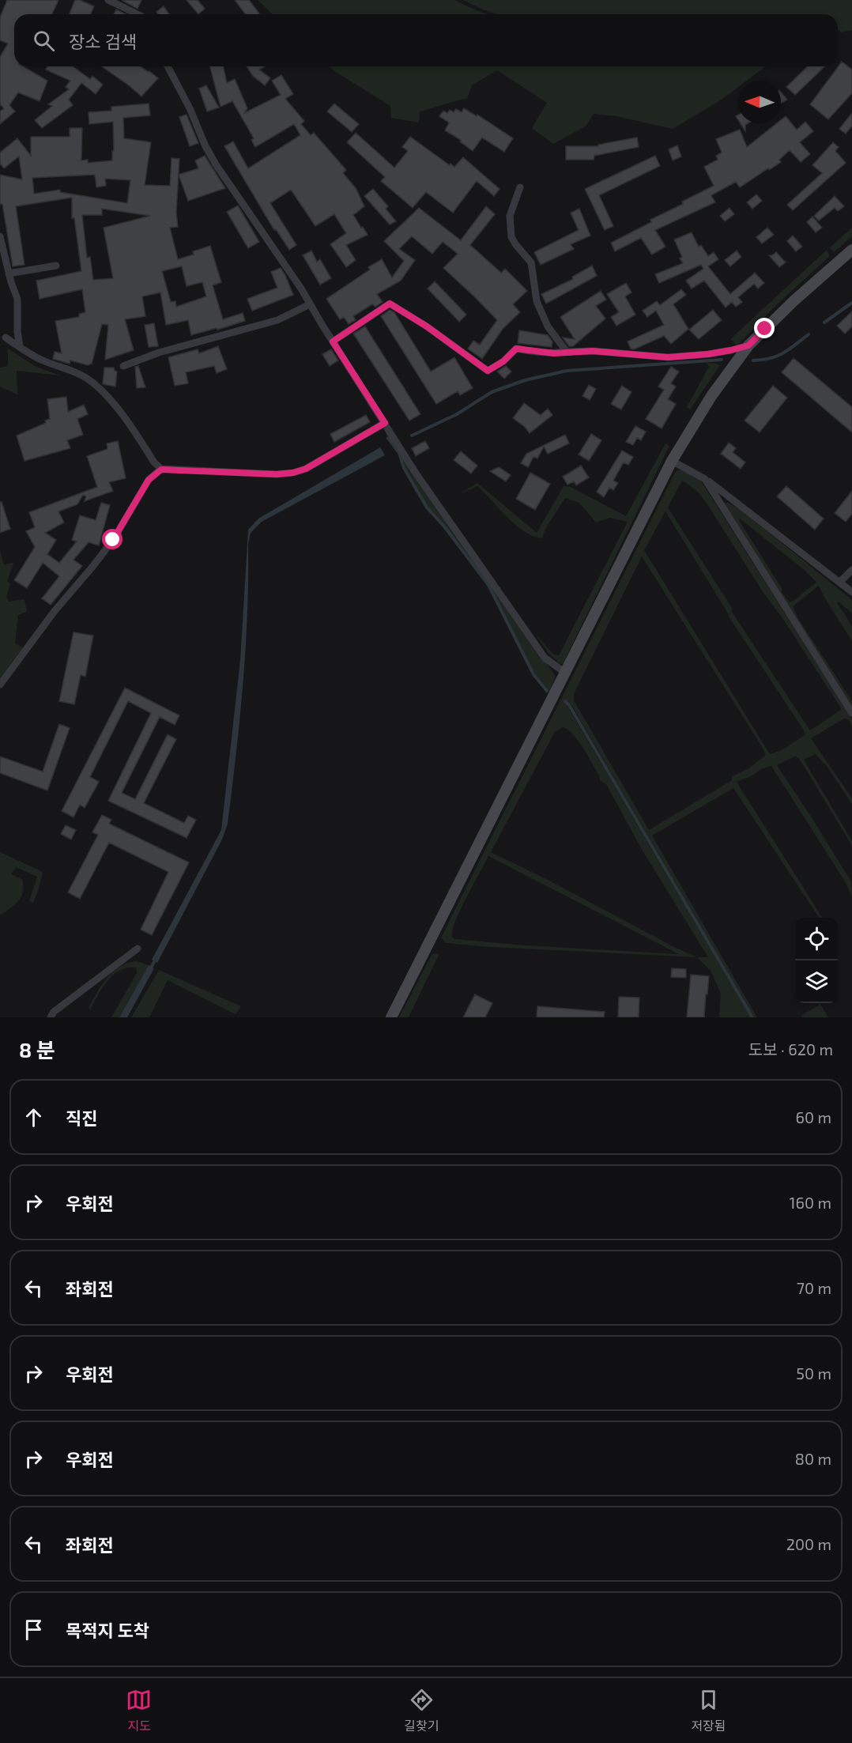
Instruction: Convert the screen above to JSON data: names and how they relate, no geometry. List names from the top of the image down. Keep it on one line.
{"north":"left","page":{"search":"장소 검색","heading":["8 분","도보 · 620 m"],"list":[["직진","60 m"],["우회전","160 m"],["좌회전","70 m"],["우회전","50 m"],["우회전","80 m"],["좌회전","200 m"],"목적지 도착"],"nav":["지도","길찾기","저장됨"]}}
